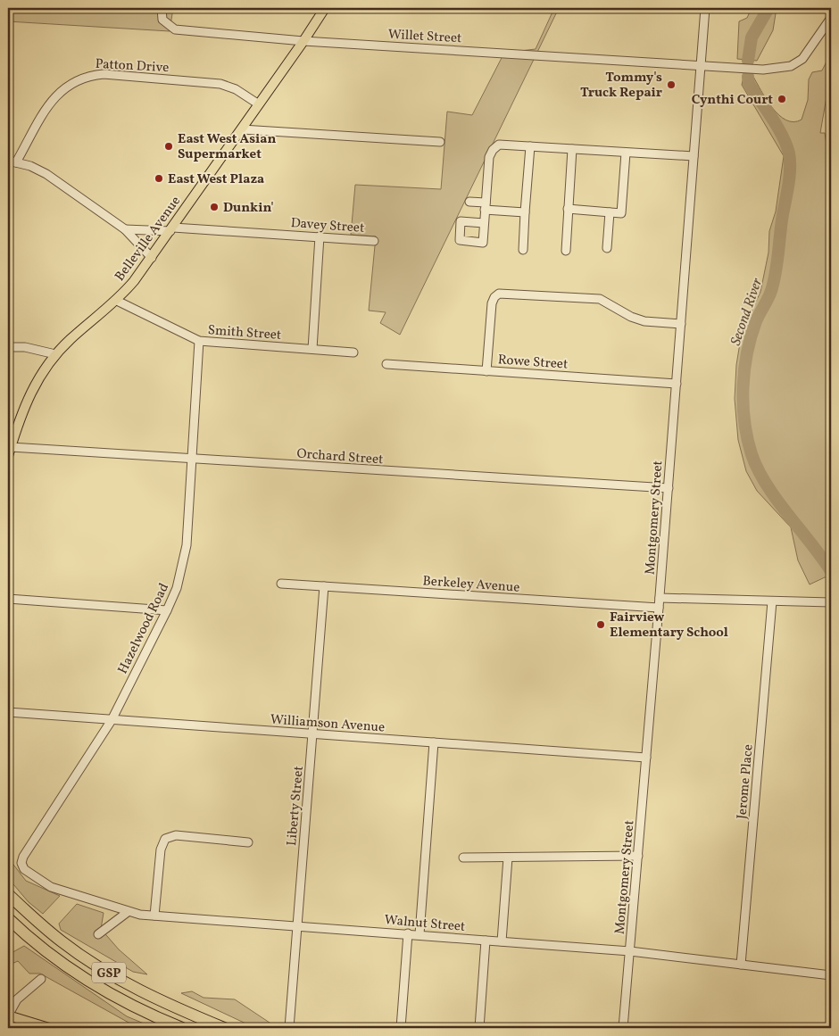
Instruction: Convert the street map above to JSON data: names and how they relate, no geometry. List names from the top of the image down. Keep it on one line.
{"streets":{"highway":["GSP"],"main road":["Belleville Avenue"],"street":["Willet Street","Patton Drive","Davey Street","Smith Street","Rowe Street","Orchard Street","Montgomery Street","Berkeley Avenue","Hazelwood Road","Williamson Avenue","Jerome Place","Liberty Street","Walnut Street"]},"crossings":[["Willet Street","Belleville Avenue"],["Willet Street","Montgomery Street"],["Patton Drive","Belleville Avenue"],["Davey Street","Belleville Avenue"],["Belleville Avenue","Smith Street"],["Belleville Avenue","Orchard Street"],["Smith Street","Hazelwood Road"],["Rowe Street","Montgomery Street"],["Orchard Street","Montgomery Street"],["Orchard Street","Hazelwood Road"],["Montgomery Street","Berkeley Avenue"],["Montgomery Street","Williamson Avenue"],["Montgomery Street","Walnut Street"],["Berkeley Avenue","Liberty Street"],["Hazelwood Road","Williamson Avenue"],["Hazelwood Road","Walnut Street"],["Williamson Avenue","Liberty Street"],["Jerome Place","Walnut Street"],["Liberty Street","Walnut Street"]],"water":["Second River"],"places":["Tommy's Truck Repair","Cynthi Court","East West Asian Supermarket","East West Plaza","Dunkin'","Fairview Elementary School"]}
